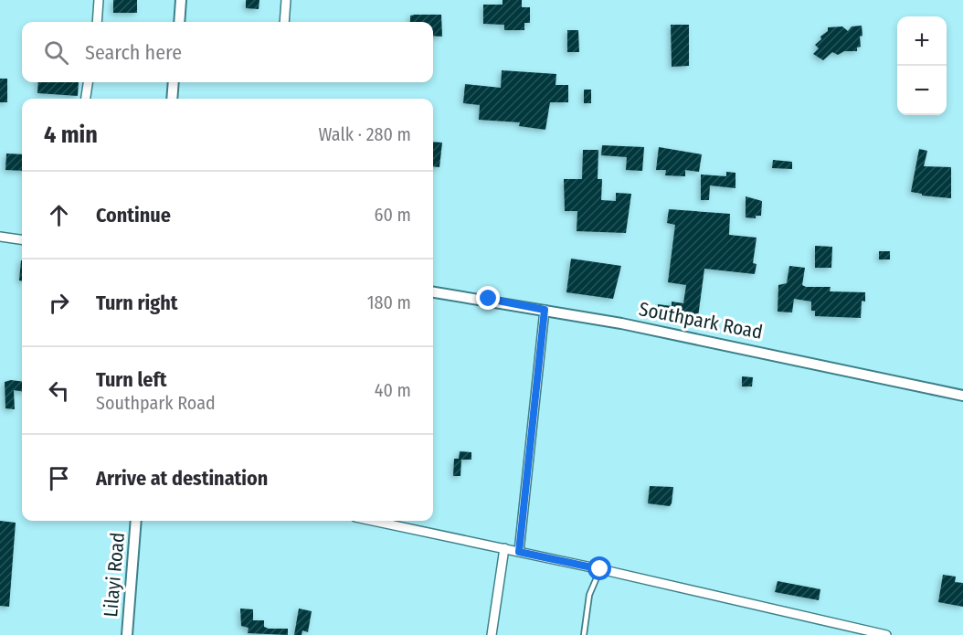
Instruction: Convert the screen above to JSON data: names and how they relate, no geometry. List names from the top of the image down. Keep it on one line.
{"streets":{"street":["Southpark Road","Lilayi Road"]},"page":{"map_buttons":["+","−"],"search":"Search here","heading":["4 min","Walk · 280 m"],"list":[["Continue","60 m"],["Turn right","180 m"],["Turn left","Southpark Road","40 m"],"Arrive at destination"]}}
